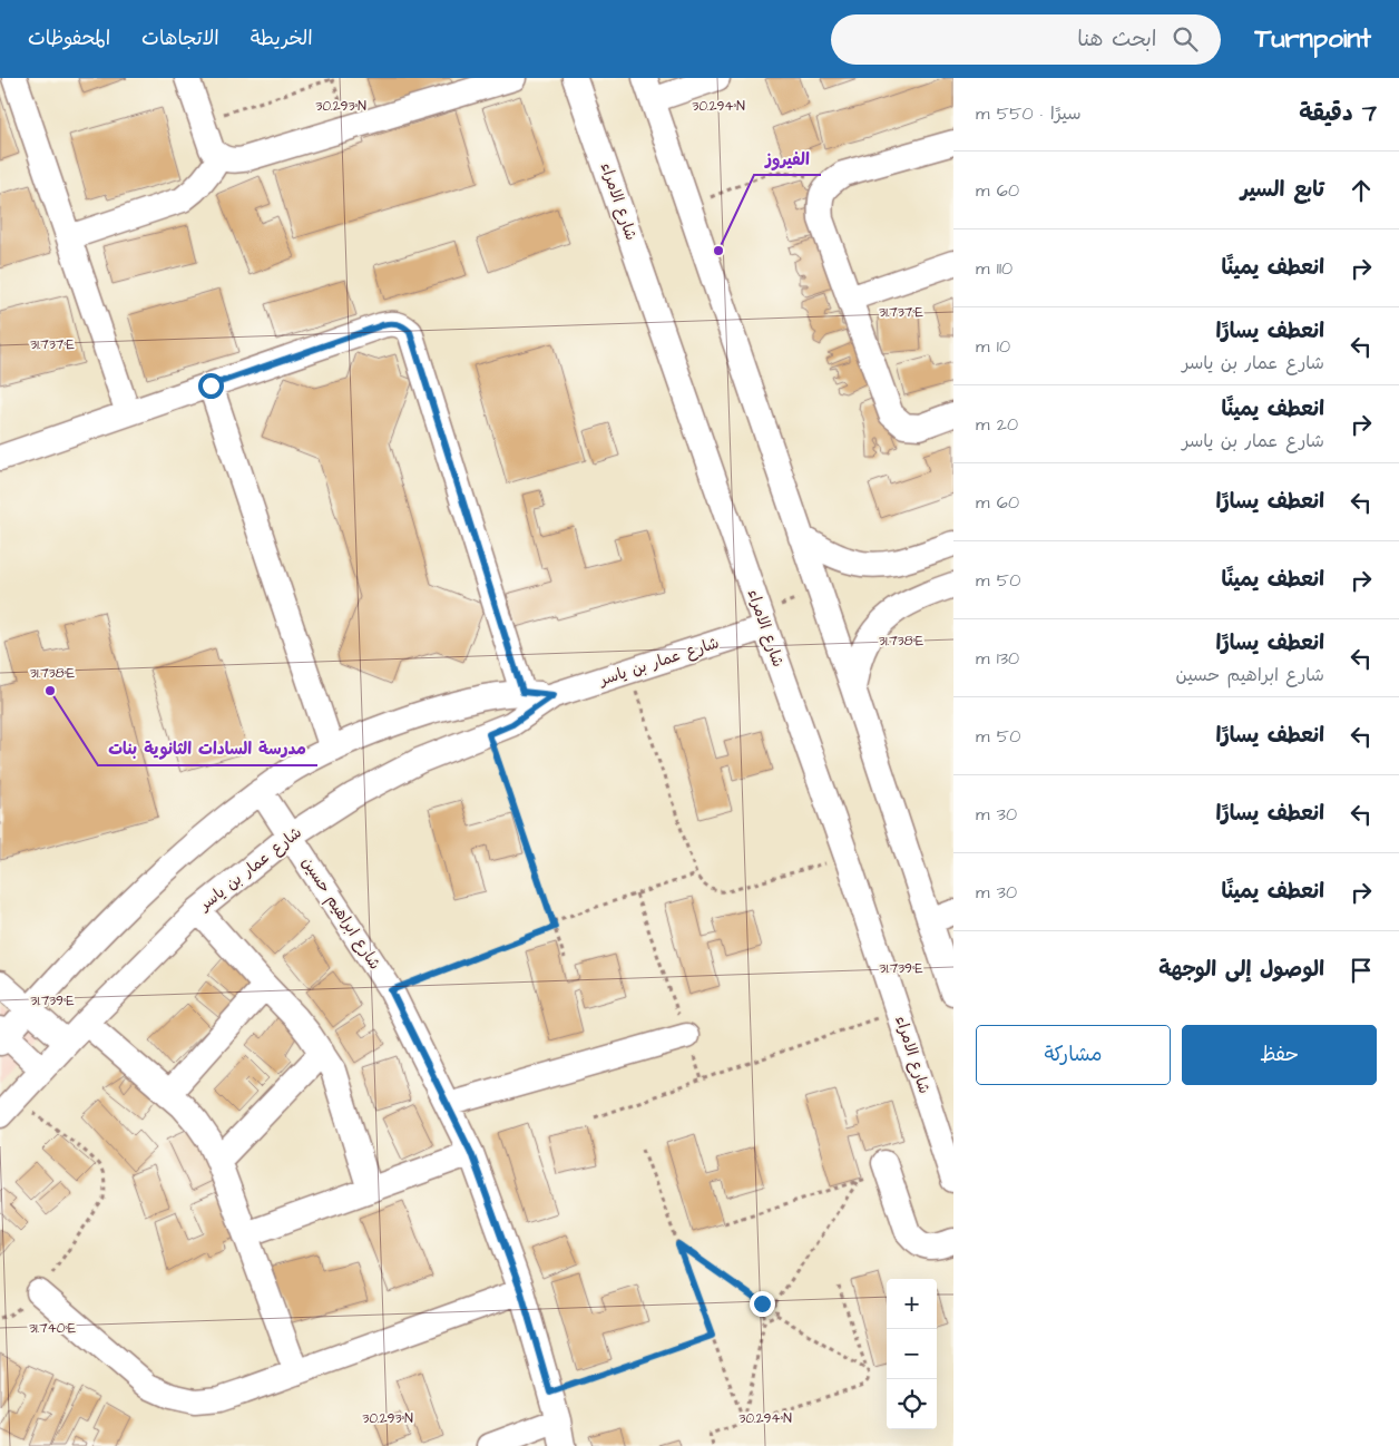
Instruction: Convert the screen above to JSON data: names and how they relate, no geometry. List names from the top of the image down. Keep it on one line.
{"streets":{"street":["شارع الامراء","شارع عمار بن ياسر","شارع ابراهيم حسين"]},"crossings":[["شارع الامراء","شارع عمار بن ياسر"],["شارع عمار بن ياسر","شارع ابراهيم حسين"]],"places":["الفيروز","مدرسة السادات الثانوية بنات"],"page":{"header":"Turnpoint","search":"ابحث هنا","nav":["الخريطة","الاتجاهات","المحفوظات"],"heading":["7 دقيقة","سيرًا · 550 m"],"list":[["تابع السير","60 m"],["انعطف يمينًا","110 m"],["انعطف يسارًا","شارع عمار بن ياسر","10 m"],["انعطف يمينًا","شارع عمار بن ياسر","20 m"],["انعطف يسارًا","60 m"],["انعطف يمينًا","50 m"],["انعطف يسارًا","شارع ابراهيم حسين","130 m"],["انعطف يسارًا","50 m"],["انعطف يسارًا","30 m"],["انعطف يمينًا","30 m"],"الوصول إلى الوجهة"],"buttons":["حفظ","مشاركة"],"map_buttons":["+","−"]},"coordinates":["30.293°N","30.294°N","31.737°E","31.738°E","31.739°E","31.740°E"]}
